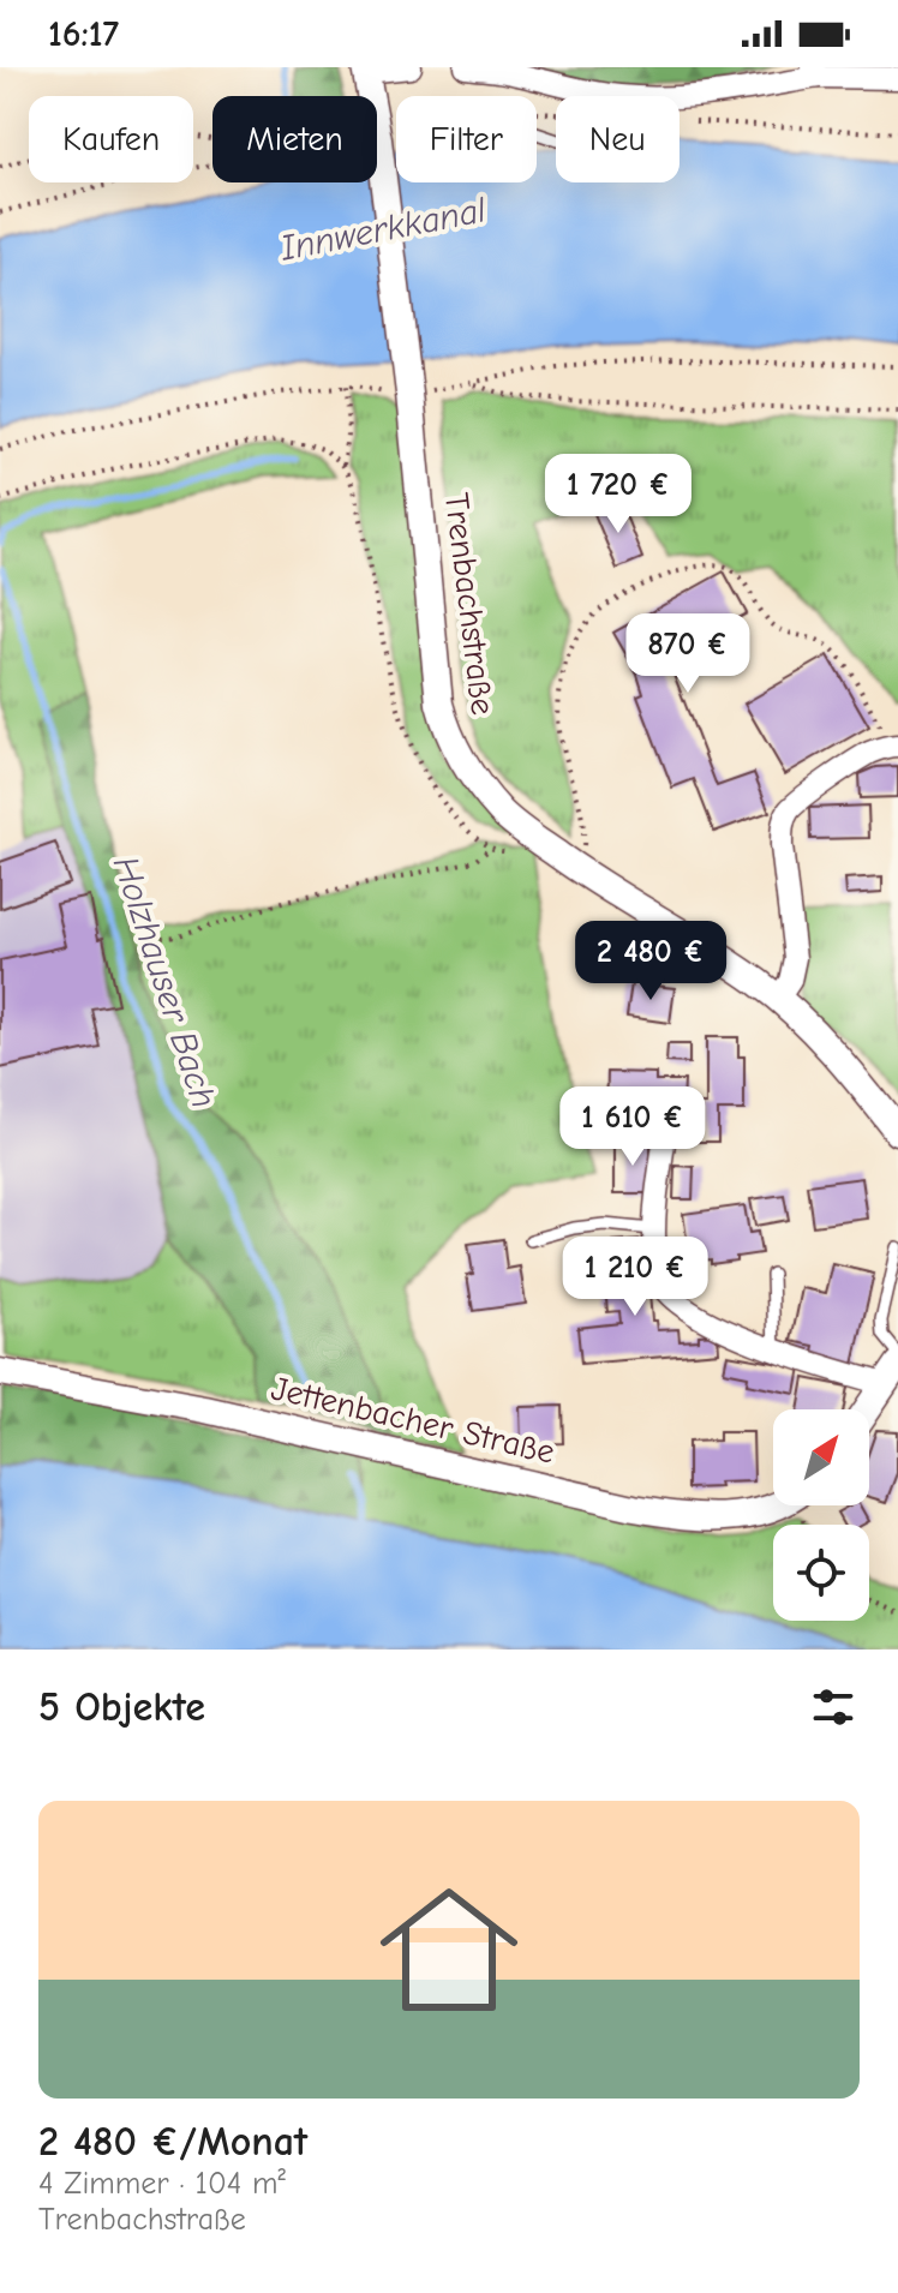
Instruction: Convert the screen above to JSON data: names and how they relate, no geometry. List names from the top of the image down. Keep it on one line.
{"streets":{"street":["Trenbachstraße","Jettenbacher Straße"]},"water":["Innwerkkanal","Holzhauser Bach"],"north":"top right","page":{"status":"16:17","chip":["Kaufen","Mieten","Filter","Neu"],"price":["1 720 €","870 €","2 480 €","1 610 €","1 210 €"],"heading":"5 Objekte","list":[{"name":"2 480 €/Monat","note":"4 Zimmer · 104 m² · Trenbachstraße"}]}}
